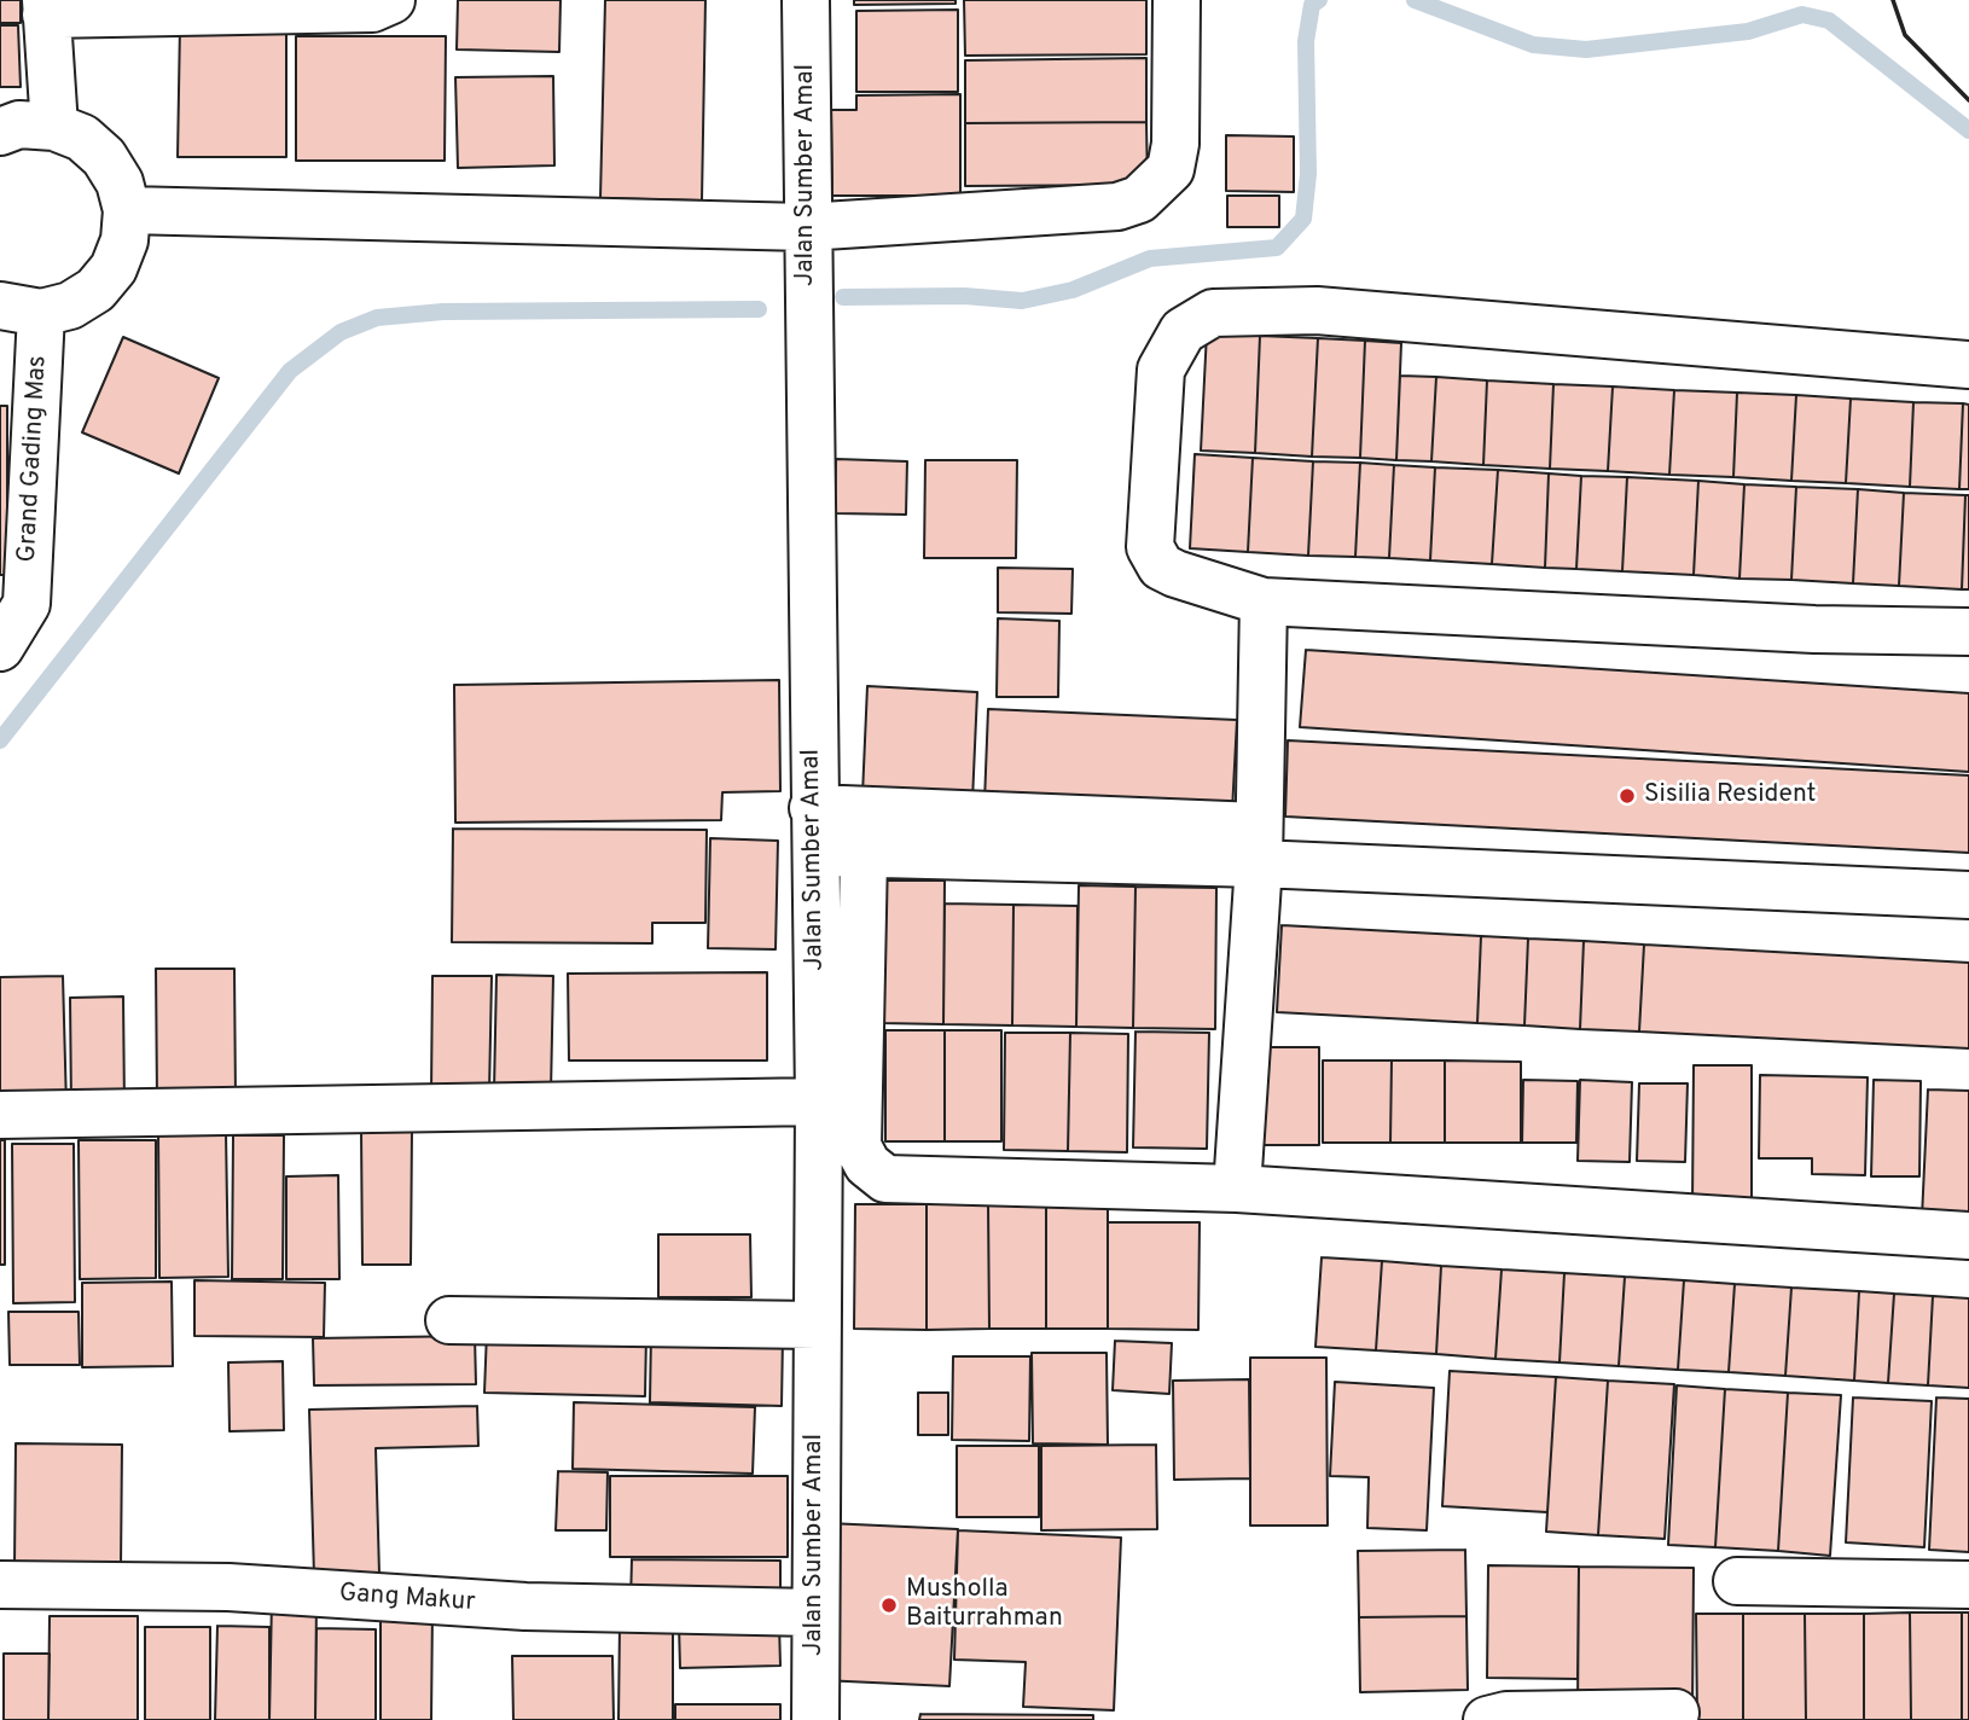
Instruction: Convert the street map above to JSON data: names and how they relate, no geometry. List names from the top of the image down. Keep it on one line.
{"streets":{"street":["Jalan Sumber Amal","Grand Gading Mas","Gang Makur"]},"crossings":[["Jalan Sumber Amal","Gang Makur"]],"places":["Sisilia Resident","Musholla Baiturrahman"]}
